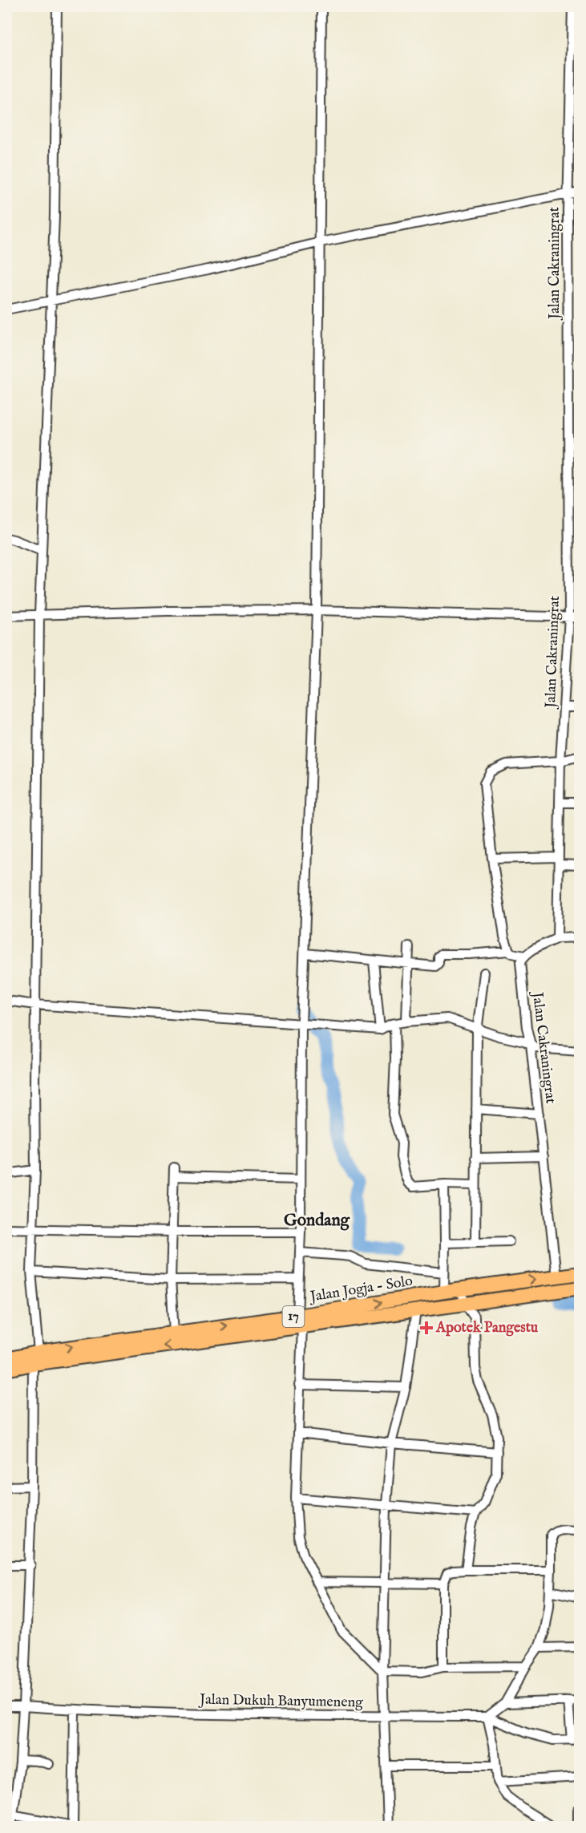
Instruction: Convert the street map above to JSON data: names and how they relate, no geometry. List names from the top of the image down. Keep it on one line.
{"streets":{"highway":["Jalan Jogja - Solo","17"],"street":["Jalan Cakraningrat","Jalan Dukuh Banyumeneng"]},"crossings":[["Jalan Cakraningrat","Jalan Jogja - Solo"]],"districts":["Gondang"],"places":{"health":["Apotek Pangestu"]}}
